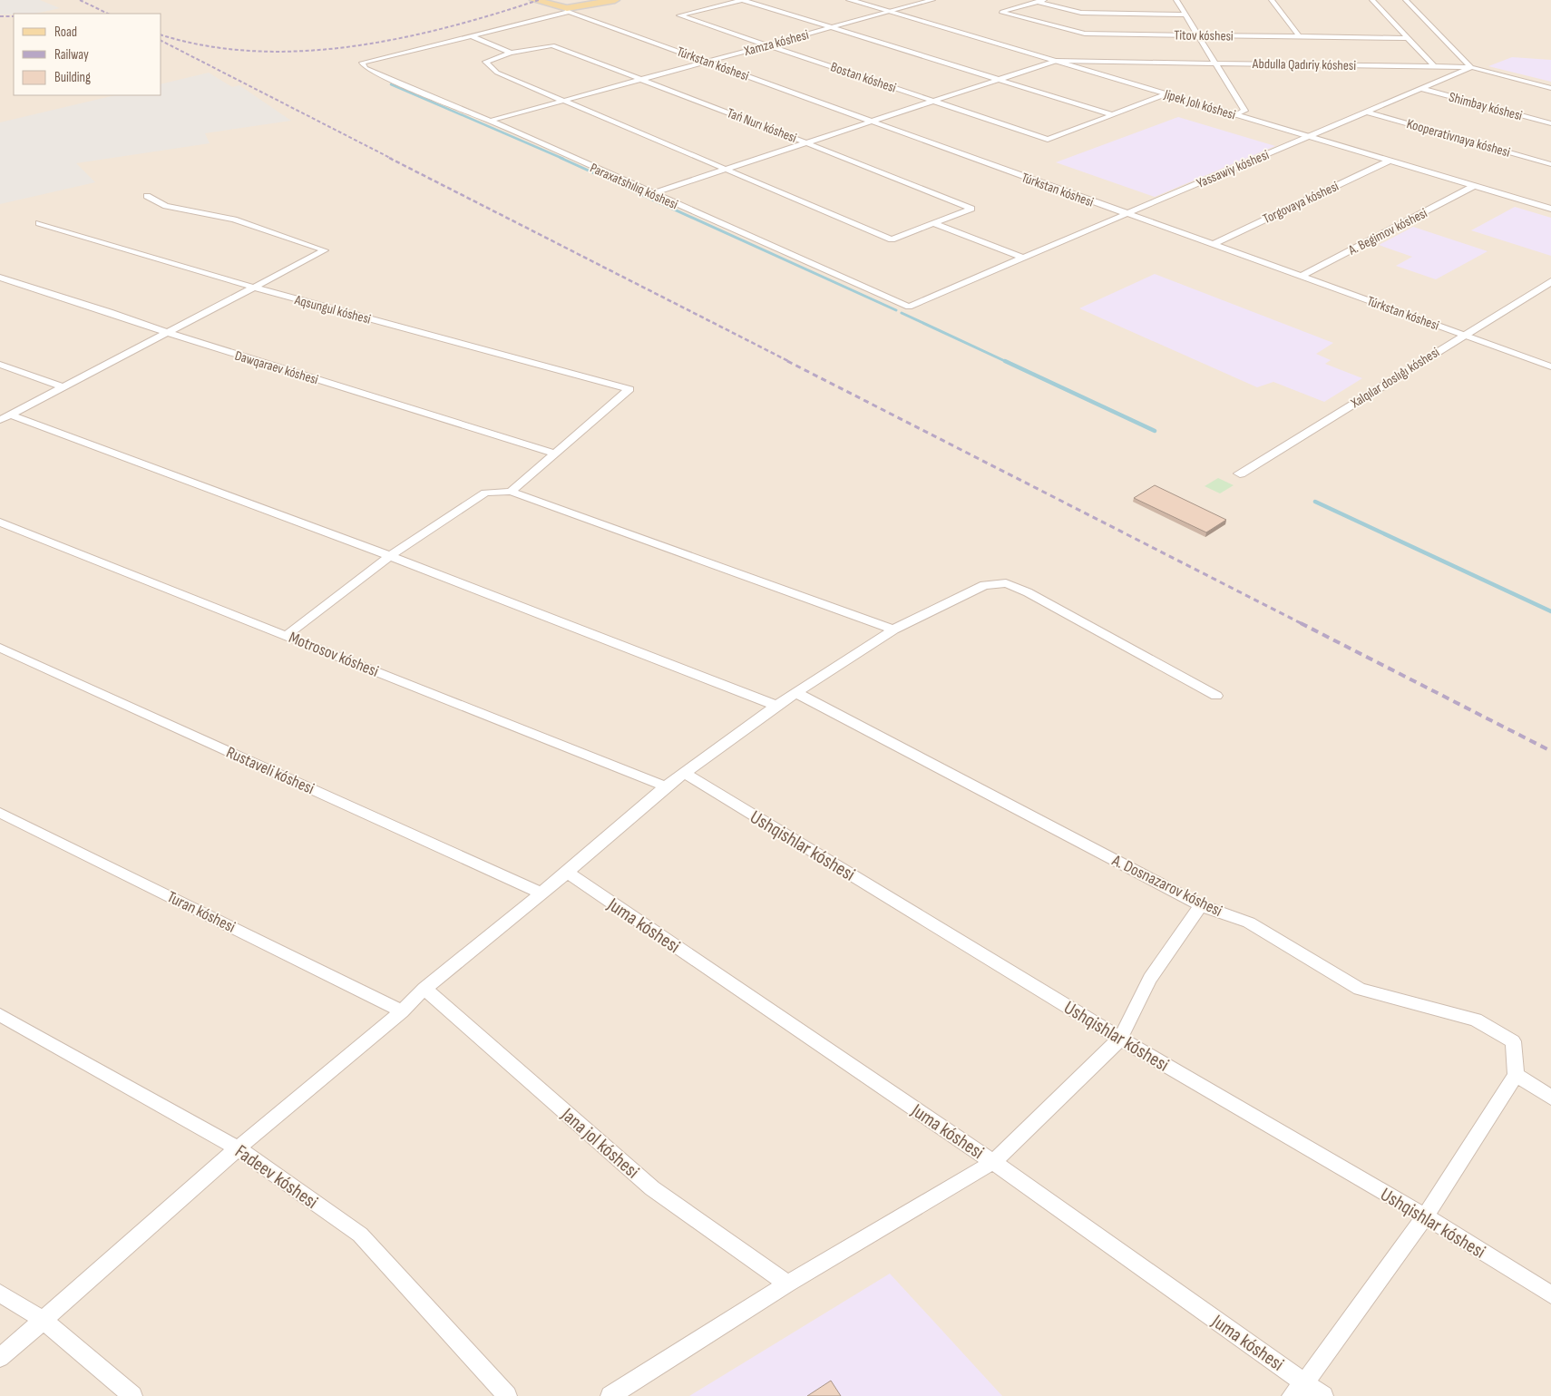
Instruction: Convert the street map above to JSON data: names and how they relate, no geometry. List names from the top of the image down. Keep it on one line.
{"streets":{"street":["Titov kóshesi","Xamza kóshesi","Túrkstan kóshesi","Abdulla Qadıriy kóshesi","Bostan kóshesi","Jipek Jolı kóshesi","Shimbay kóshesi","Tań Nurı kóshesi","Kooperativnaya kóshesi","Yassawiy kóshesi","Paraxatshılıq kóshesi","Torgovaya kóshesi","A. Begimov kóshesi","Aqsungul kóshesi","Dawqaraev kóshesi","Xalqılar doslıǵı kóshesi","Motrosov kóshesi","Rustaveli kóshesi","Ushqishlar kóshesi","A. Dosnazarov kóshesi","Turan kóshesi","Juma kóshesi","Jana jol kóshesi","Fadeev kóshesi"]},"crossings":[["Xamza kóshesi","Túrkstan kóshesi"],["Xamza kóshesi","Bostan kóshesi"],["Xamza kóshesi","Jipek Jolı kóshesi"],["Xamza kóshesi","Tań Nurı kóshesi"],["Xamza kóshesi","Paraxatshılıq kóshesi"],["Túrkstan kóshesi","Abdulla Qadıriy kóshesi"],["Túrkstan kóshesi","Yassawiy kóshesi"],["Túrkstan kóshesi","Torgovaya kóshesi"],["Túrkstan kóshesi","A. Begimov kóshesi"],["Túrkstan kóshesi","Xalqılar doslıǵı kóshesi"],["Abdulla Qadıriy kóshesi","Bostan kóshesi"],["Abdulla Qadıriy kóshesi","Jipek Jolı kóshesi"],["Abdulla Qadıriy kóshesi","Tań Nurı kóshesi"],["Abdulla Qadıriy kóshesi","Yassawiy kóshesi"],["Abdulla Qadıriy kóshesi","Paraxatshılıq kóshesi"],["Jipek Jolı kóshesi","Yassawiy kóshesi"],["Jipek Jolı kóshesi","Torgovaya kóshesi"],["Jipek Jolı kóshesi","A. Begimov kóshesi"],["Shimbay kóshesi","Yassawiy kóshesi"],["Kooperativnaya kóshesi","Yassawiy kóshesi"],["Yassawiy kóshesi","Paraxatshılıq kóshesi"],["Aqsungul kóshesi","Dawqaraev kóshesi"]],"legend":["Road","Railway","Building"]}
